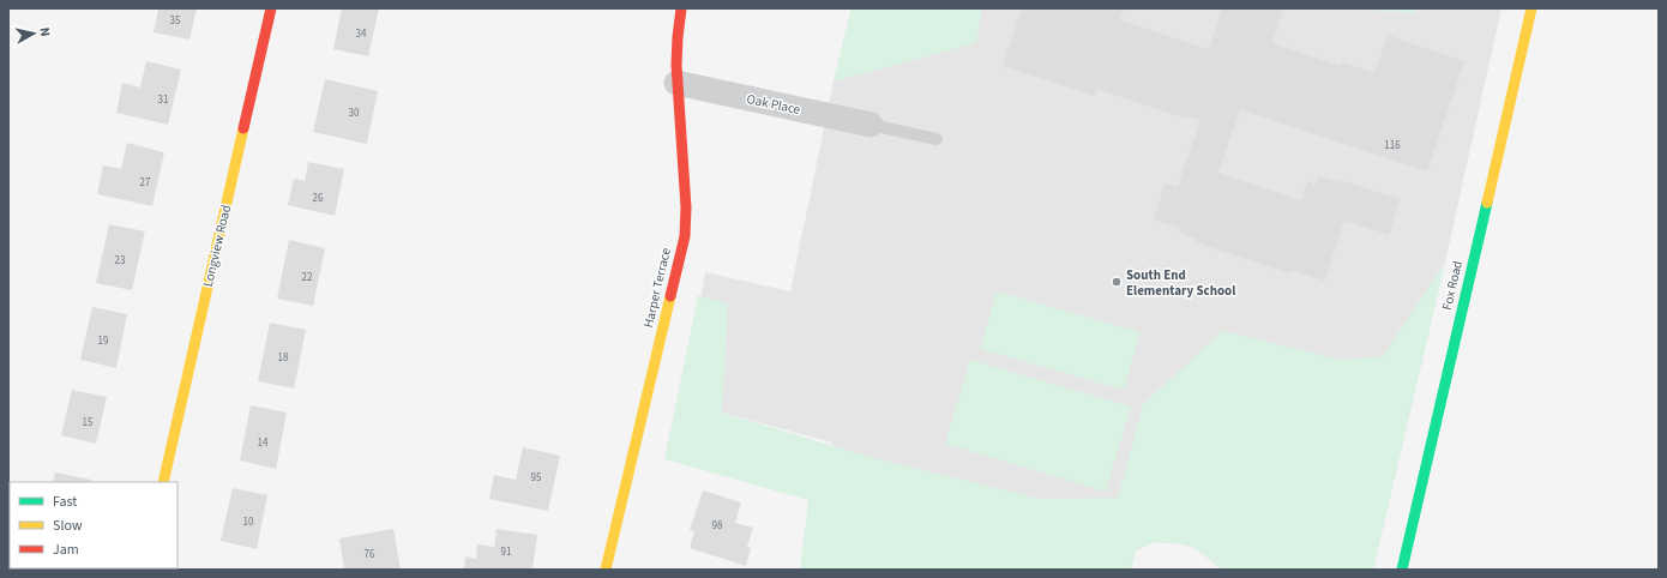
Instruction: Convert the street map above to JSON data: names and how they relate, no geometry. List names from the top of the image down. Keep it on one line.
{"streets":{"street":["Oak Place","Longview Road","Fox Road","Harper Terrace"]},"crossings":[["Oak Place","Harper Terrace"]],"places":["South End Elementary School"],"house_numbers":["35","34","31","30","116","27","26","23","22","19","18","15","14","95","10","98","91","76"],"legend":["Fast","Slow","Jam"],"north":"right"}
